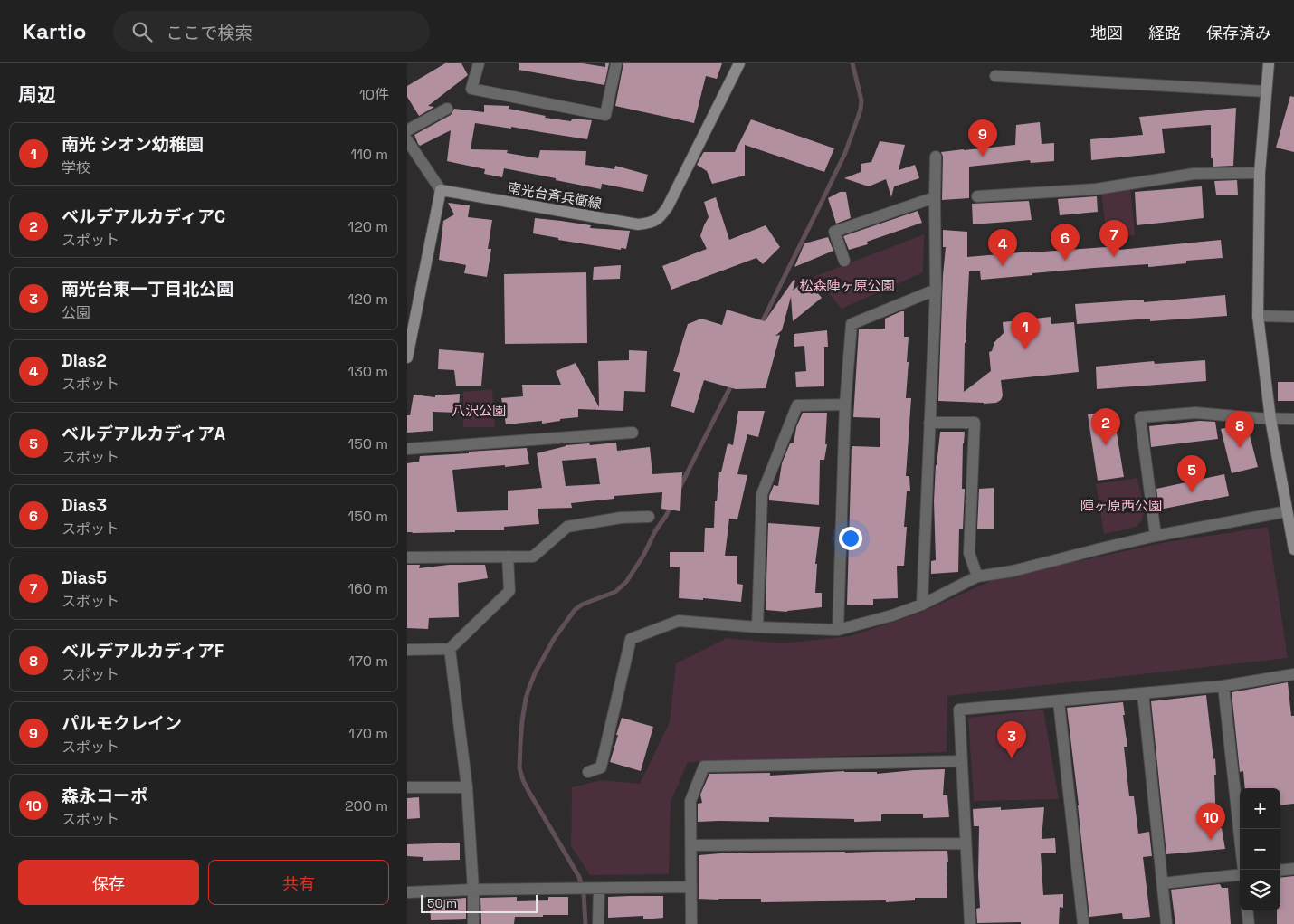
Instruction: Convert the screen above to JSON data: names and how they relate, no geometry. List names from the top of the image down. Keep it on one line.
{"streets":{"street":["南光台斉兵衛線"]},"parks":["松森陣ヶ原公園","八沢公園","陣ヶ原西公園"],"scale_bar":"50 m","page":{"header":"Kartio","search":"ここで検索","nav":["地図","経路","保存済み"],"heading":["周辺","10件"],"pins":["9","7","6","4","1","2","8","5","3","10"],"list":[{"mark":"1","name":"南光 シオン幼稚園","note":"学校","value":"110 m"},{"mark":"2","name":"ベルデアルカディアC","note":"スポット","value":"120 m"},{"mark":"3","name":"南光台東一丁目北公園","note":"公園","value":"120 m"},{"mark":"4","name":"Dias2","note":"スポット","value":"130 m"},{"mark":"5","name":"ベルデアルカディアA","note":"スポット","value":"150 m"},{"mark":"6","name":"Dias3","note":"スポット","value":"150 m"},{"mark":"7","name":"Dias5","note":"スポット","value":"160 m"},{"mark":"8","name":"ベルデアルカディアF","note":"スポット","value":"170 m"},{"mark":"9","name":"パルモクレイン","note":"スポット","value":"170 m"},{"mark":"10","name":"森永コーポ","note":"スポット","value":"200 m"}],"map_buttons":["+","−"],"buttons":["保存","共有"],"scale":"50 m"}}
